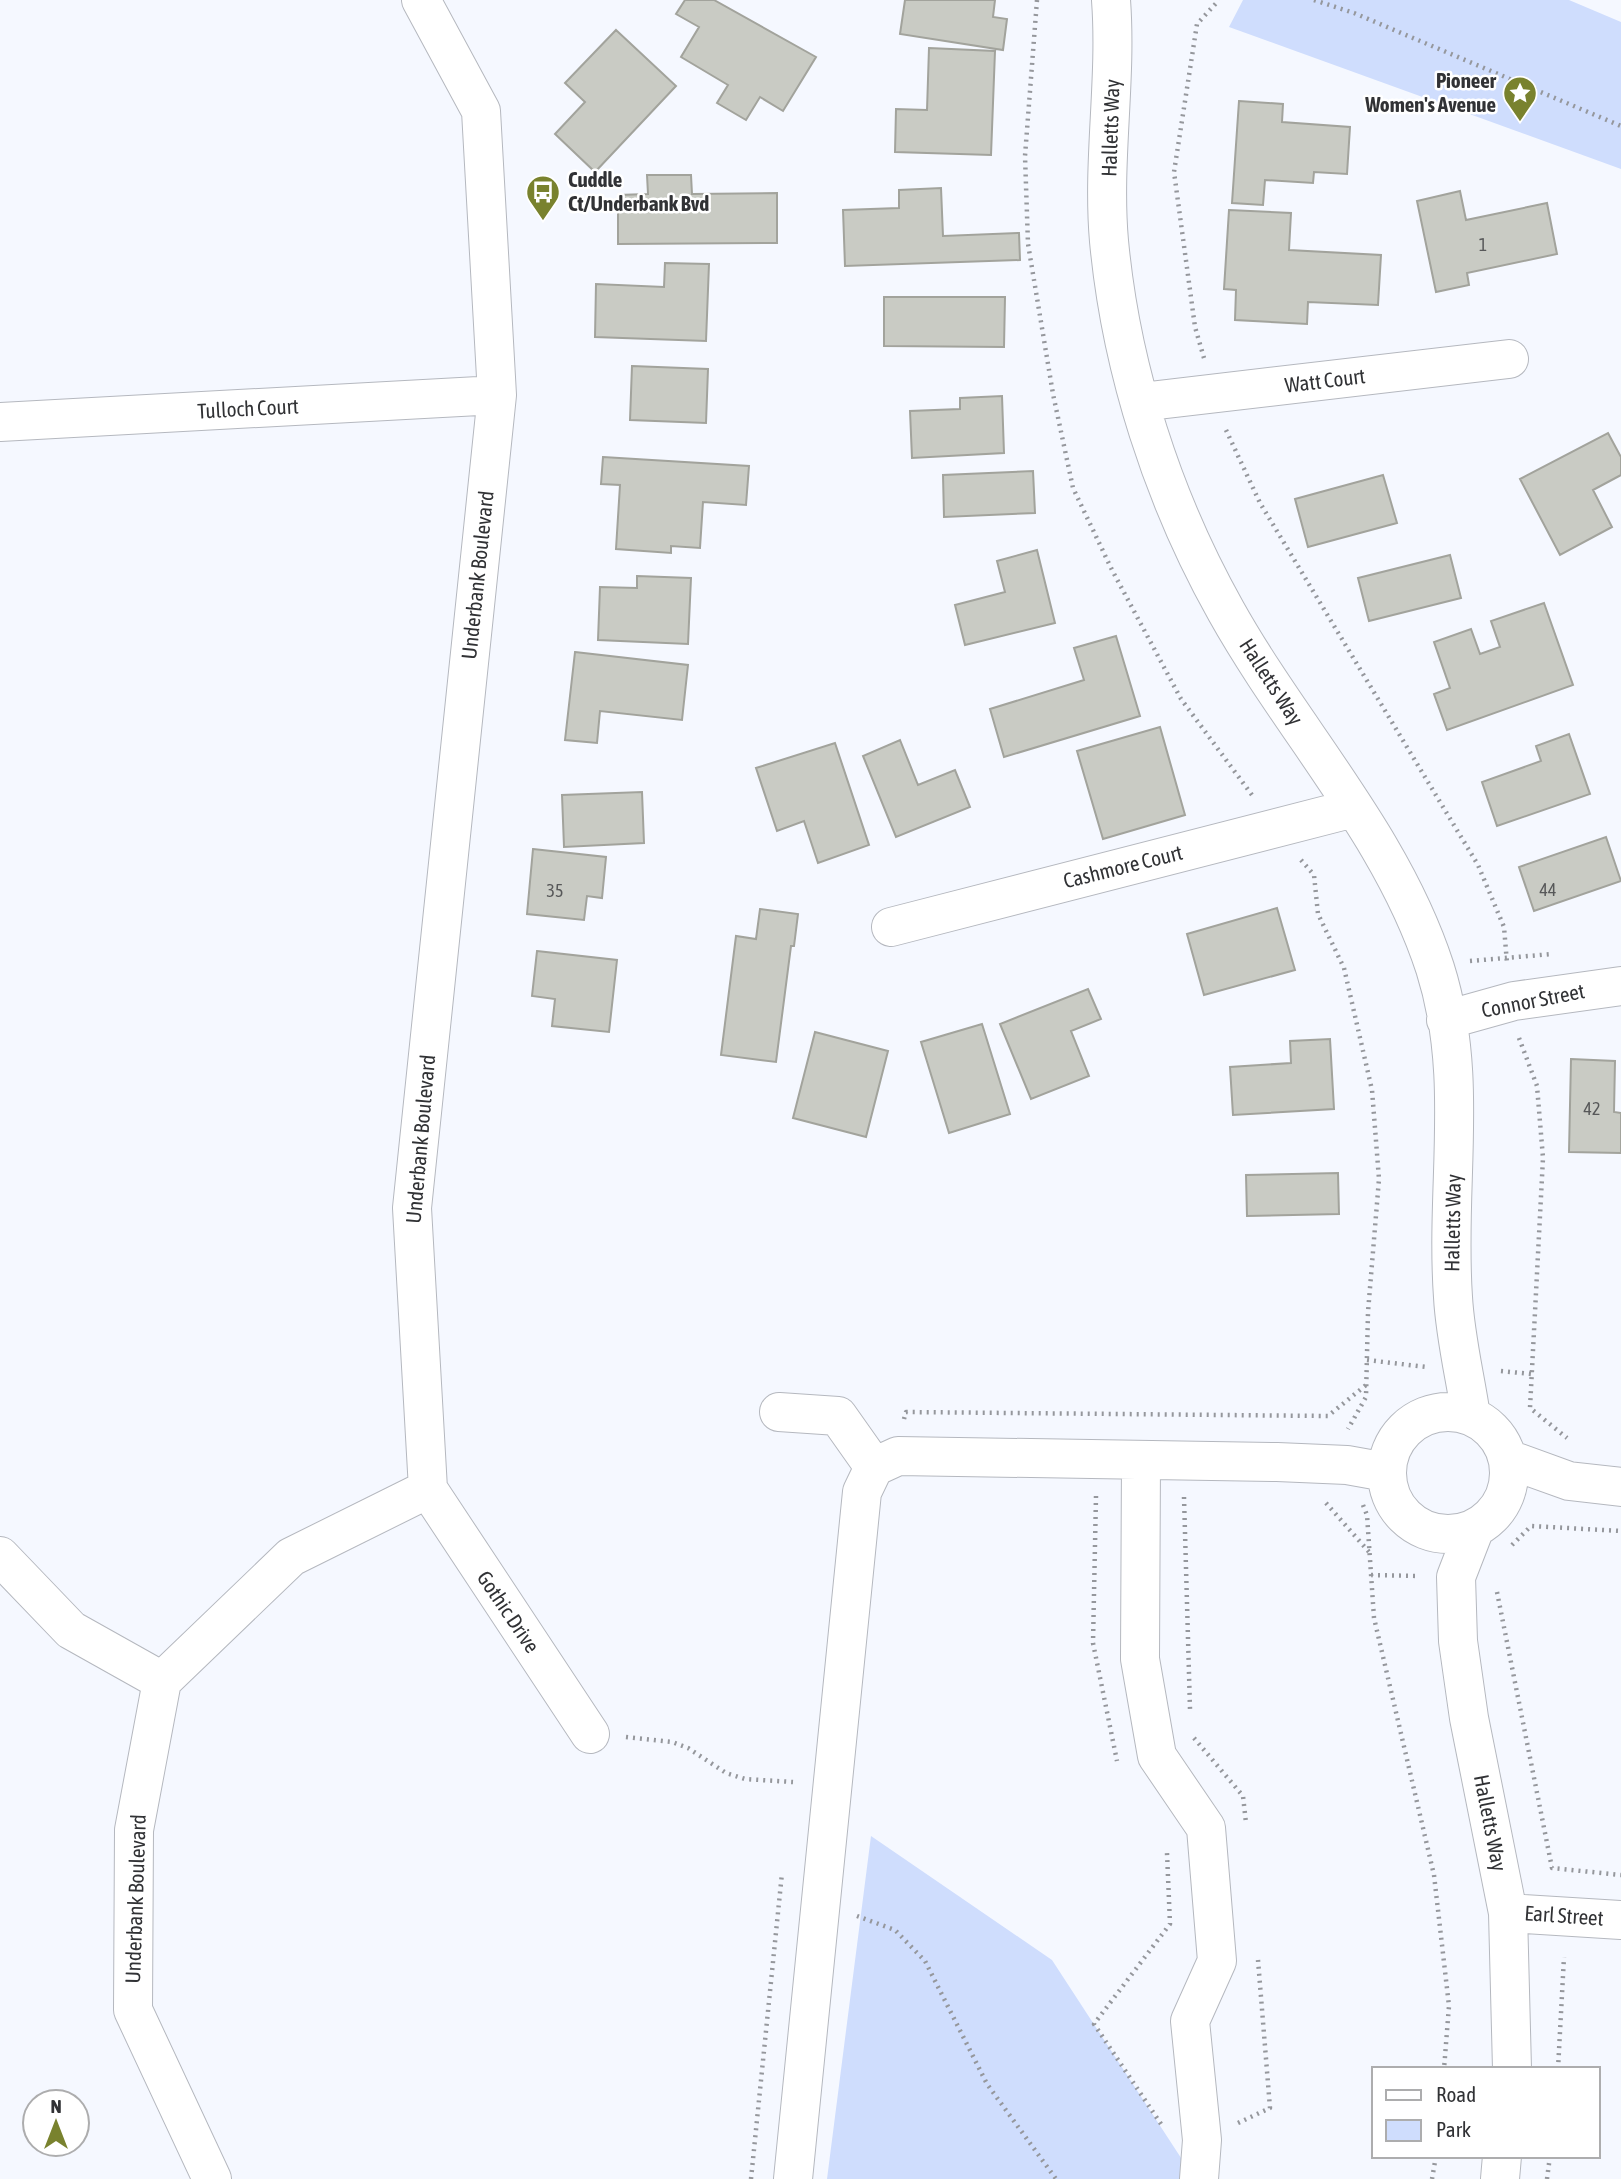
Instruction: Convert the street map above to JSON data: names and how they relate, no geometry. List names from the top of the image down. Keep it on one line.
{"streets":{"street":["Halletts Way","Watt Court","Tulloch Court","Underbank Boulevard","Cashmore Court","Connor Street","Gothic Drive","Earl Street"]},"crossings":[["Halletts Way","Watt Court"],["Halletts Way","Cashmore Court"],["Halletts Way","Connor Street"],["Halletts Way","Earl Street"],["Tulloch Court","Underbank Boulevard"],["Underbank Boulevard","Gothic Drive"]],"places":{"place":["Pioneer Women's Avenue"],"bus stop":["Cuddle Ct/Underbank Bvd"]},"house_numbers":["1","44","35","42"],"legend":["Road","Park"],"north":"top"}
